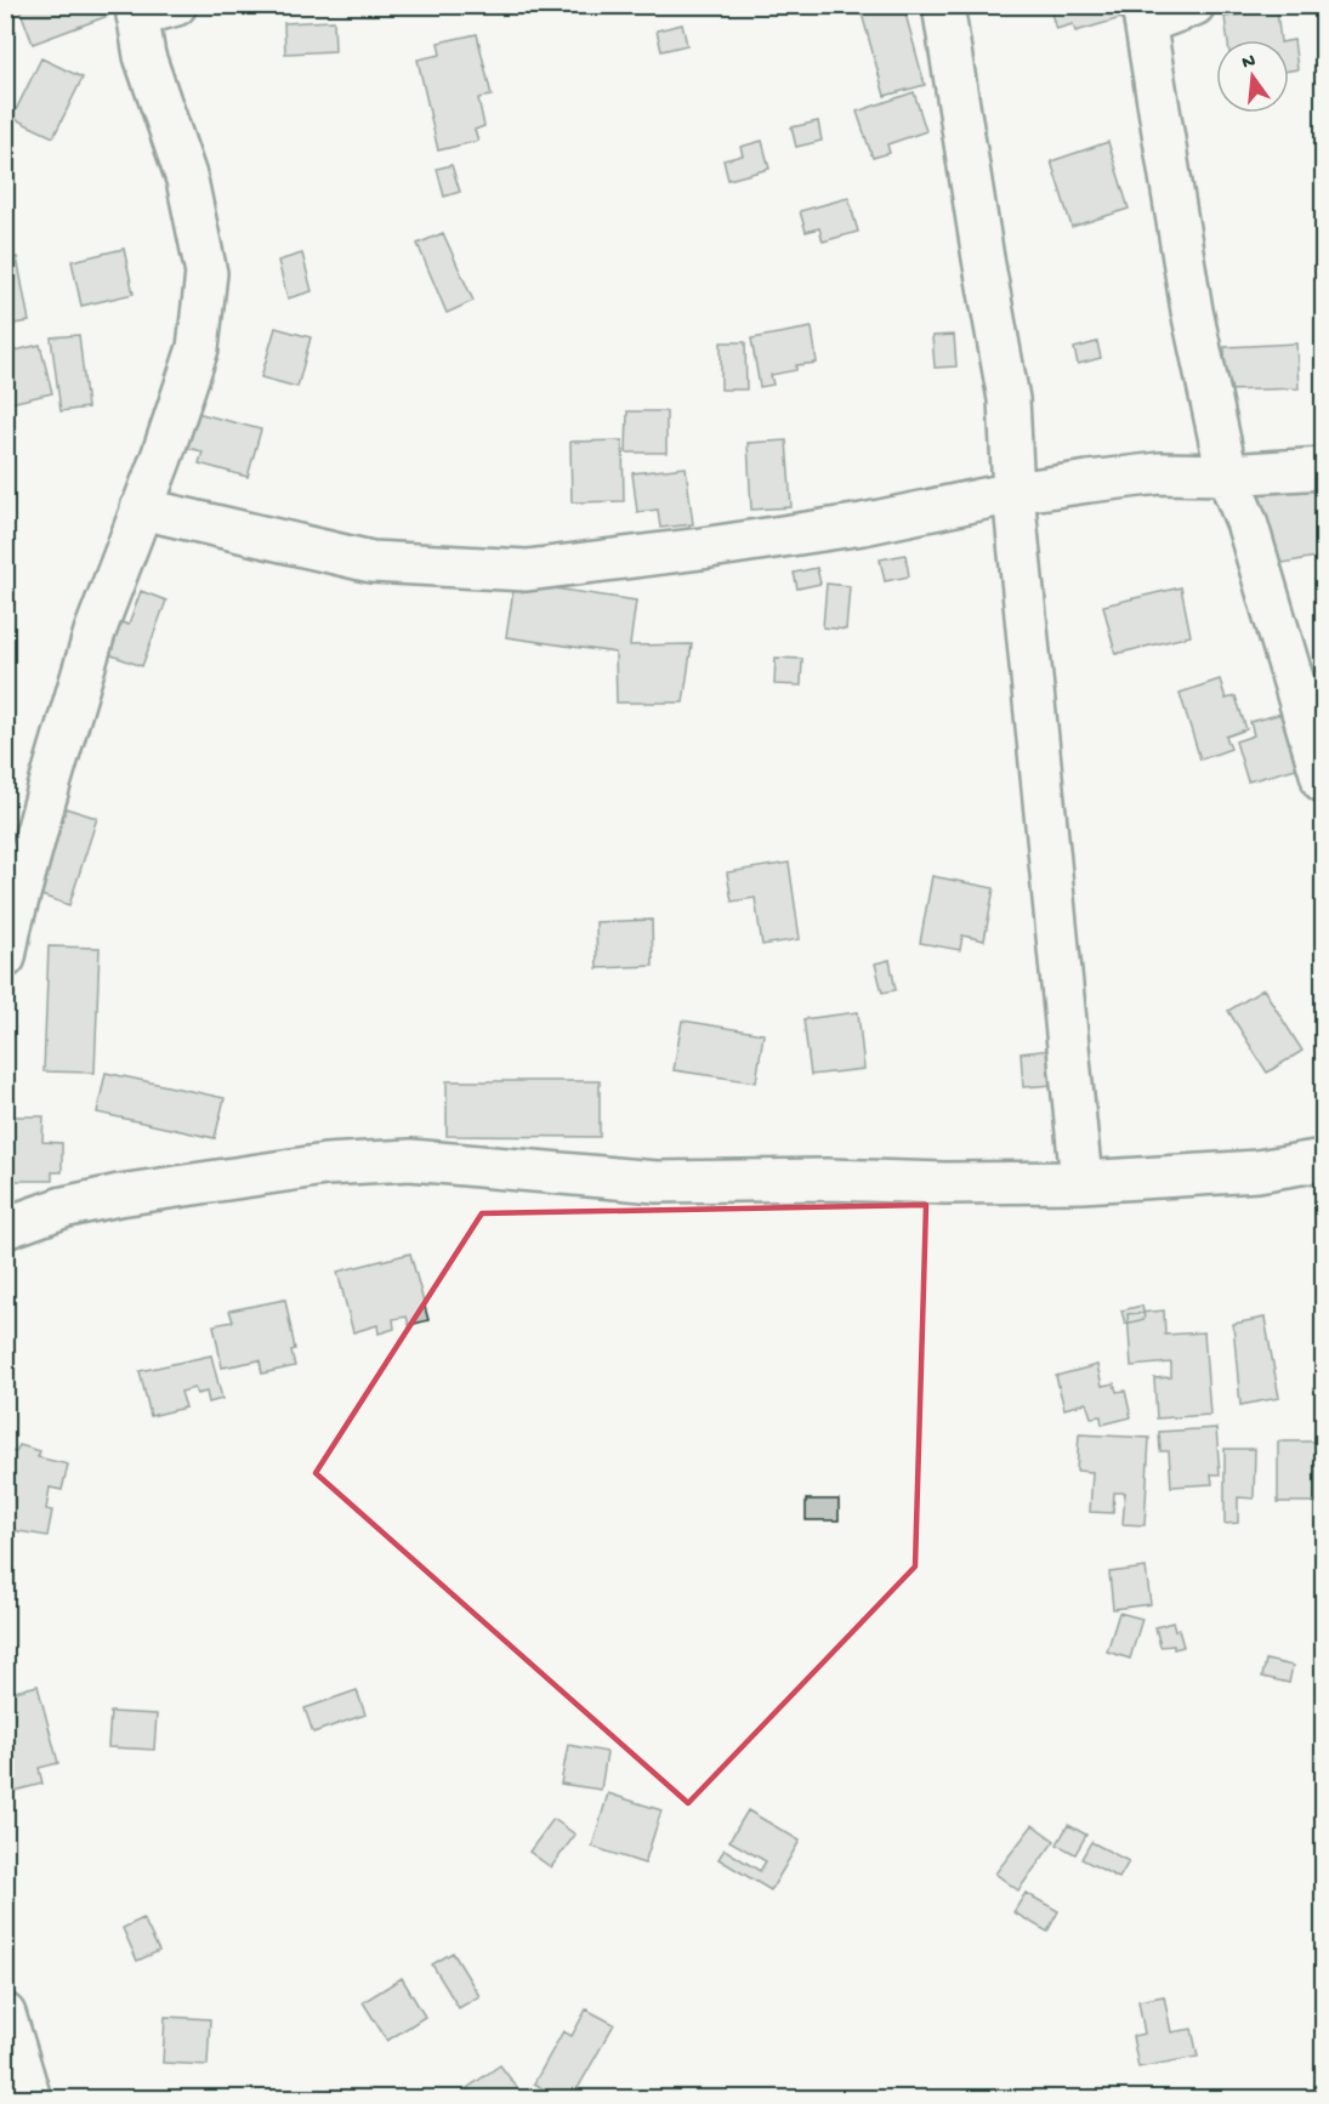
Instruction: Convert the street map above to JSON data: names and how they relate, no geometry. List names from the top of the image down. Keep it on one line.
{"north":"top"}
